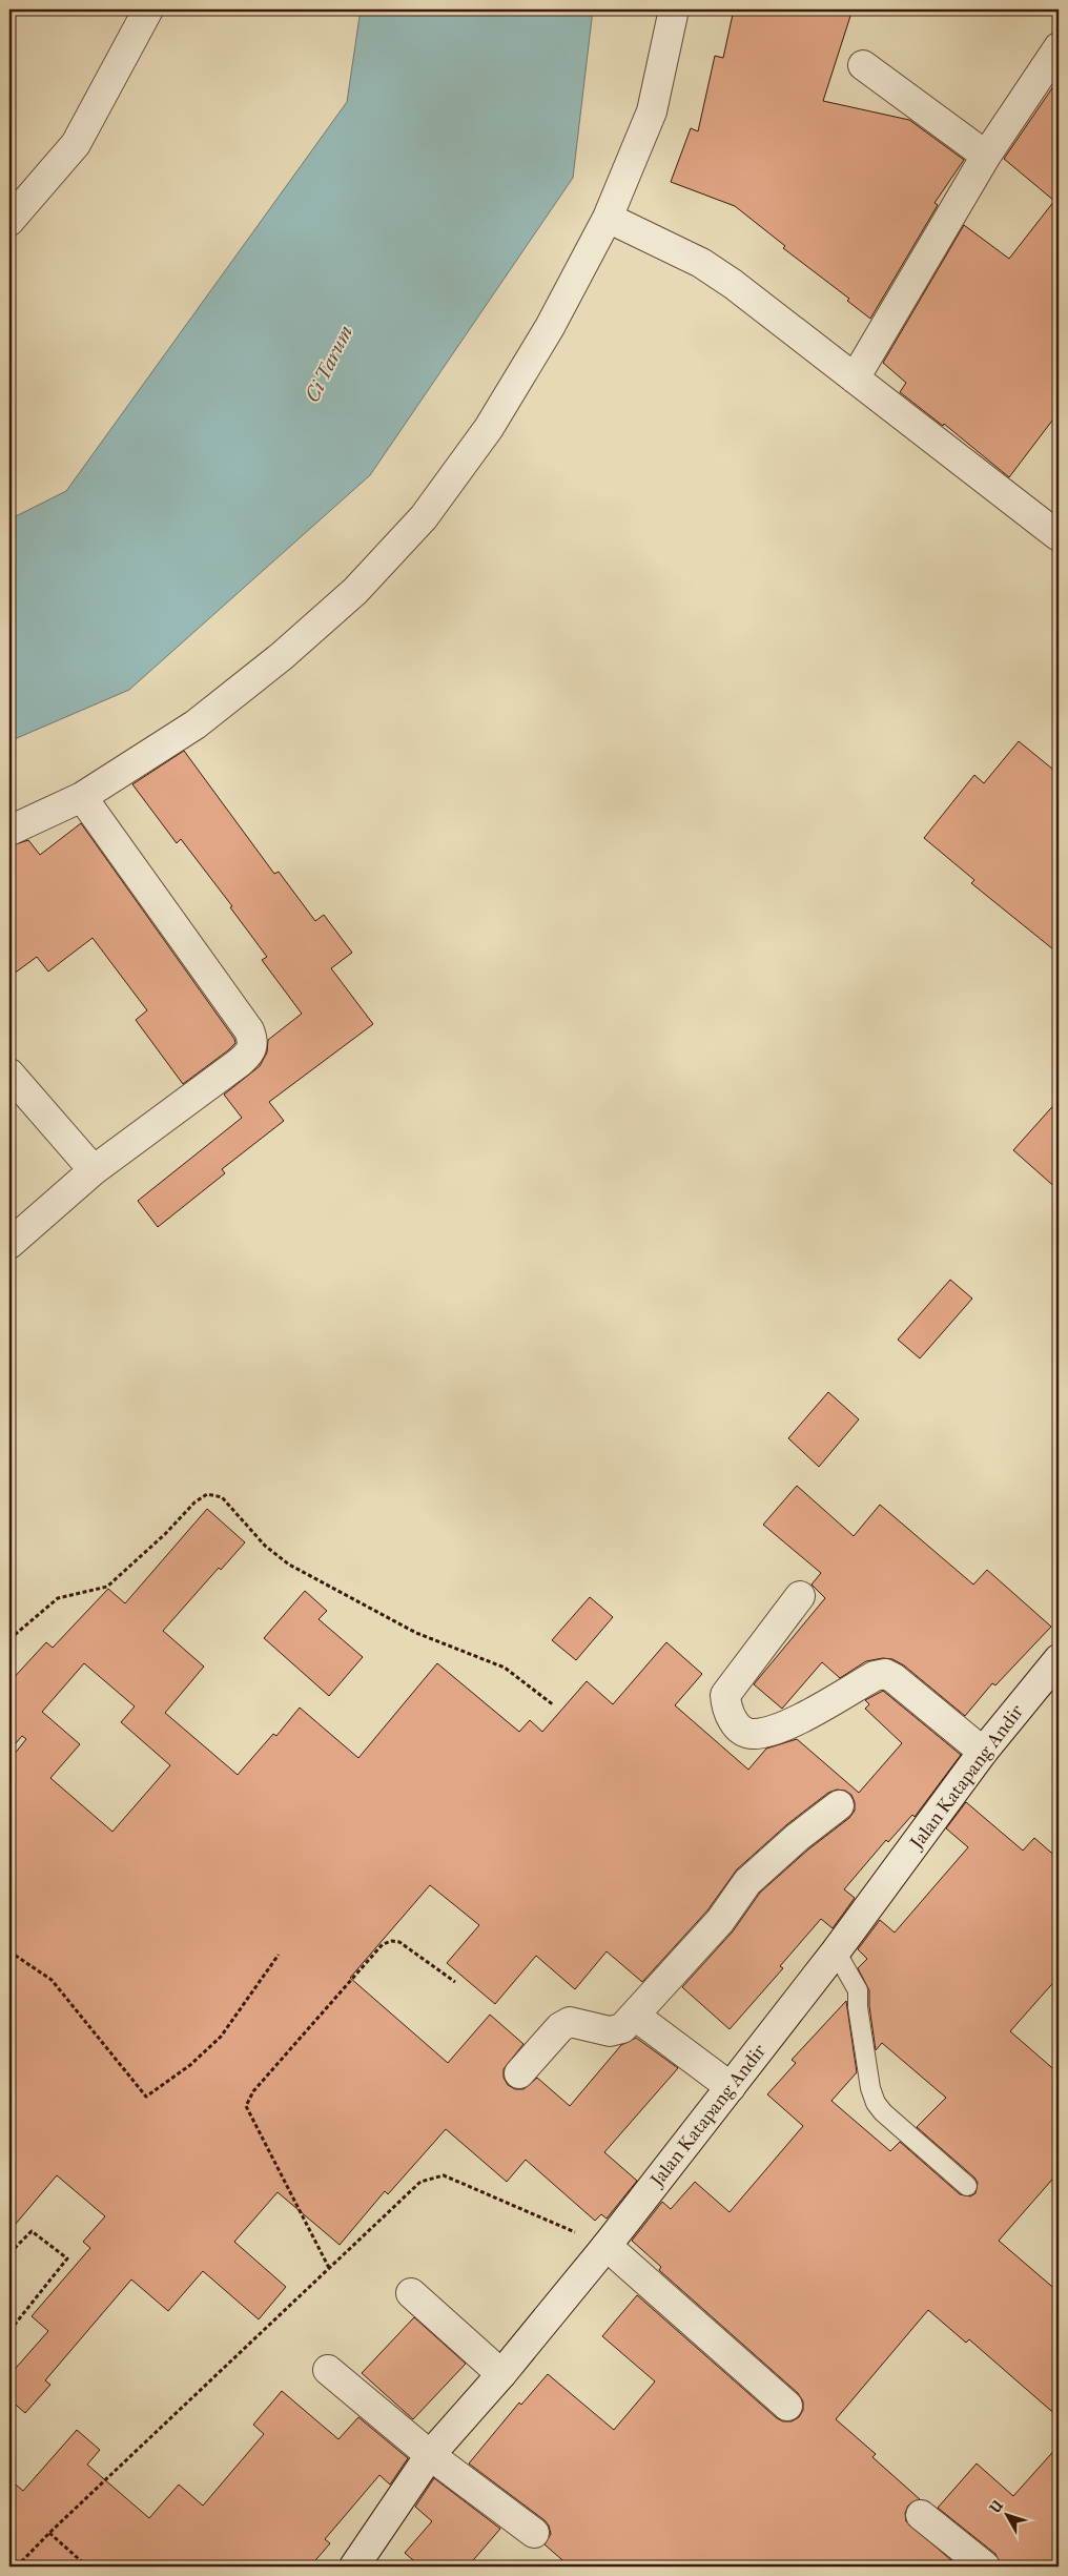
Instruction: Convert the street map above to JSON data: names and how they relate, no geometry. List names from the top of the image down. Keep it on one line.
{"streets":{"street":["Jalan Katapang Andir"]},"water":["Ci Tarum"],"north":"top left"}
